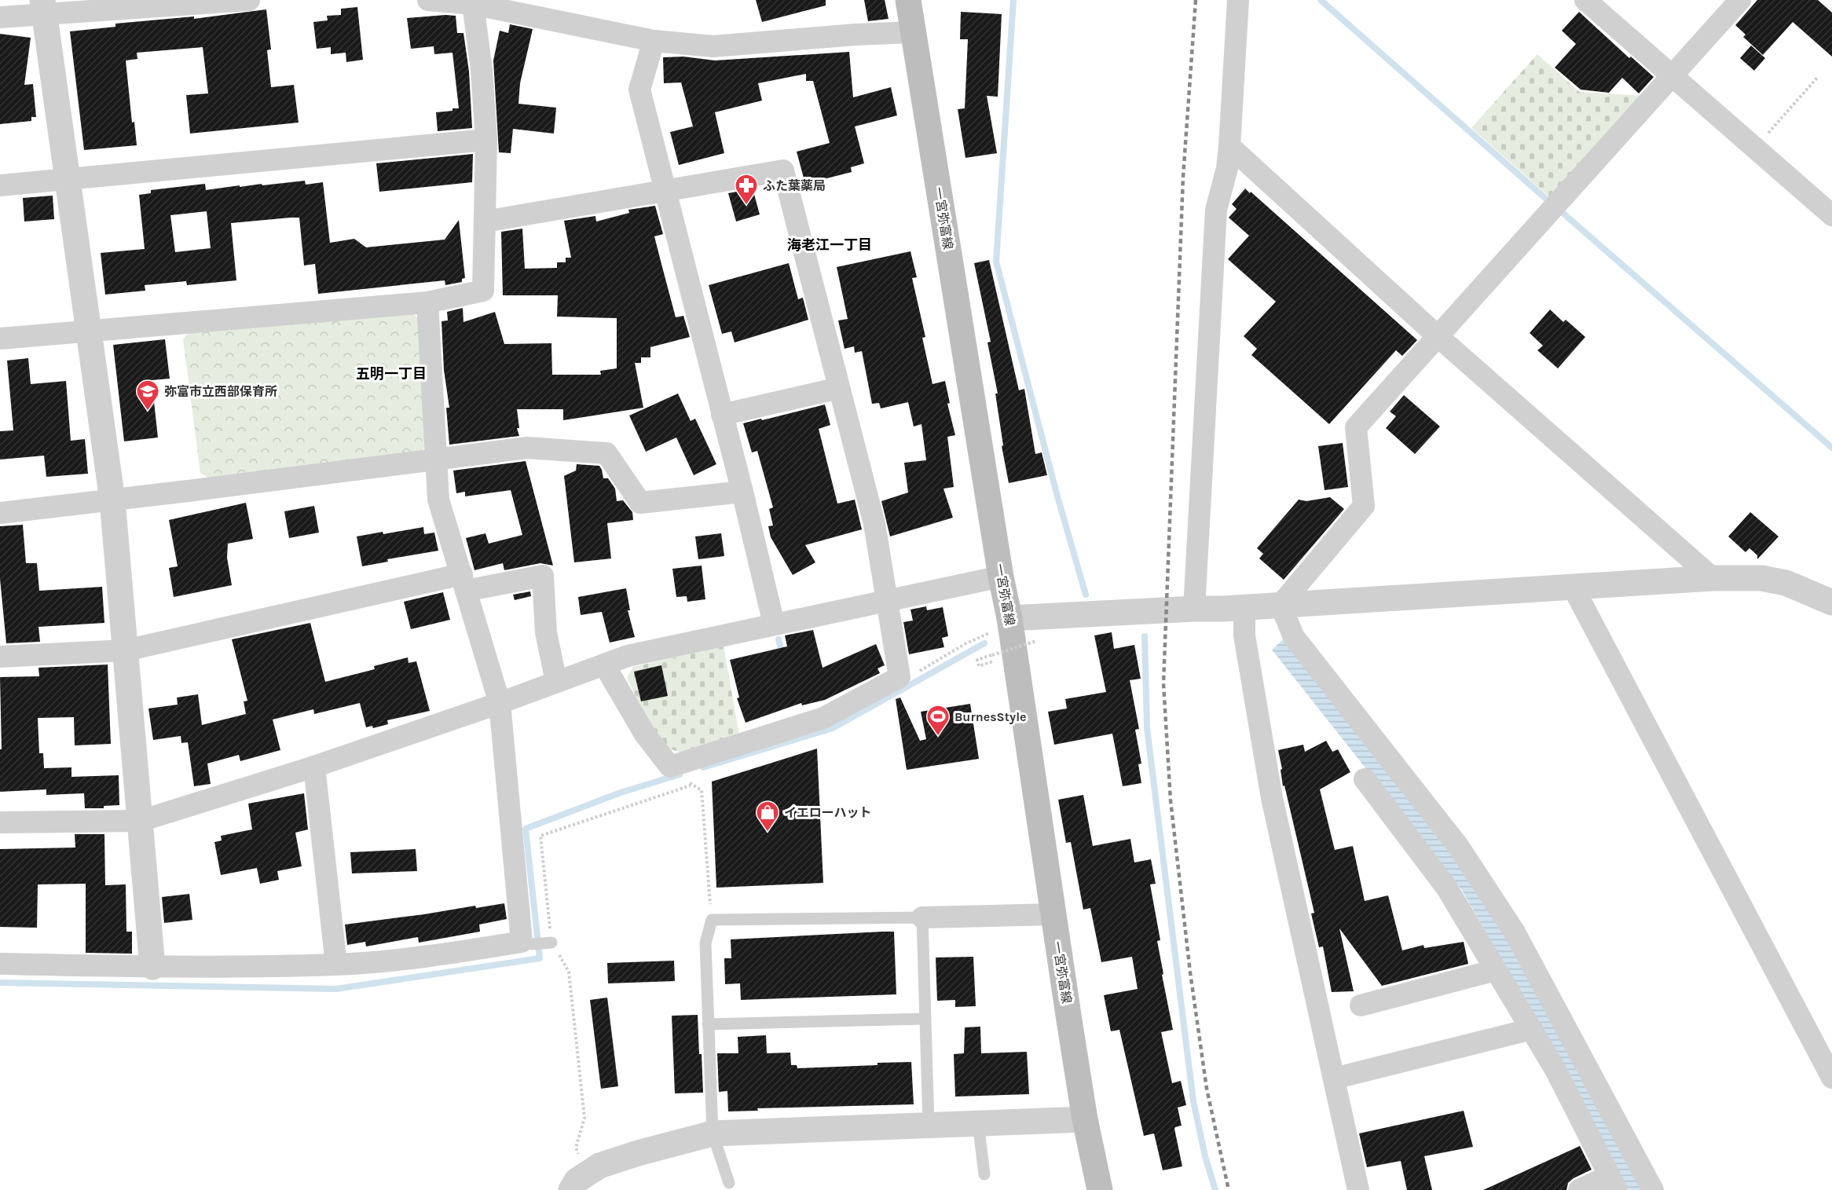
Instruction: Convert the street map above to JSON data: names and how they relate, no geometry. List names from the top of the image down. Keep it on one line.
{"streets":{"main road":["一宮弥富線"]},"districts":["海老江一丁目","五明一丁目"],"places":{"pharmacy":["ふた葉薬局"],"school or university":["弥富市立西部保育所"],"sports":["BurnesStyle"],"shop":["イエローハット"]}}
